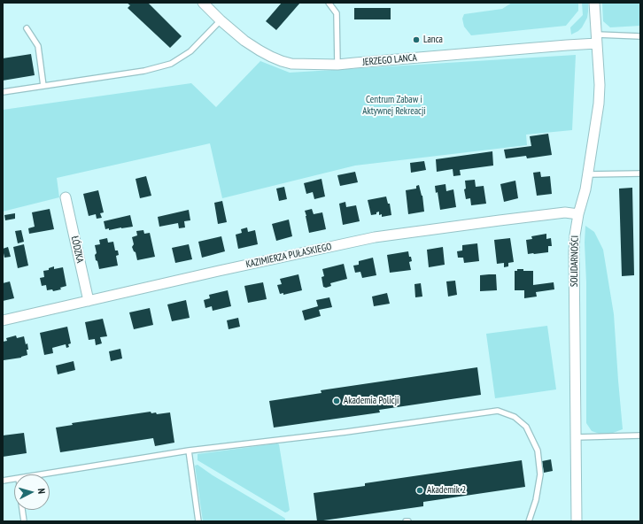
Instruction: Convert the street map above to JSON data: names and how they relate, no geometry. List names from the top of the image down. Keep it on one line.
{"streets":{"street":["JERZEGO LANCA","ŁÓDZKA","KAZIMIERZA PUŁASKIEGO","SOLIDARNOŚCI"]},"crossings":[["JERZEGO LANCA","SOLIDARNOŚCI"],["ŁÓDZKA","KAZIMIERZA PUŁASKIEGO"],["KAZIMIERZA PUŁASKIEGO","SOLIDARNOŚCI"]],"parks":["Centrum Zabaw i Aktywnej Rekreacji"],"places":["Lanca","Akademia Policji","Akademik 2"],"north":"right"}
